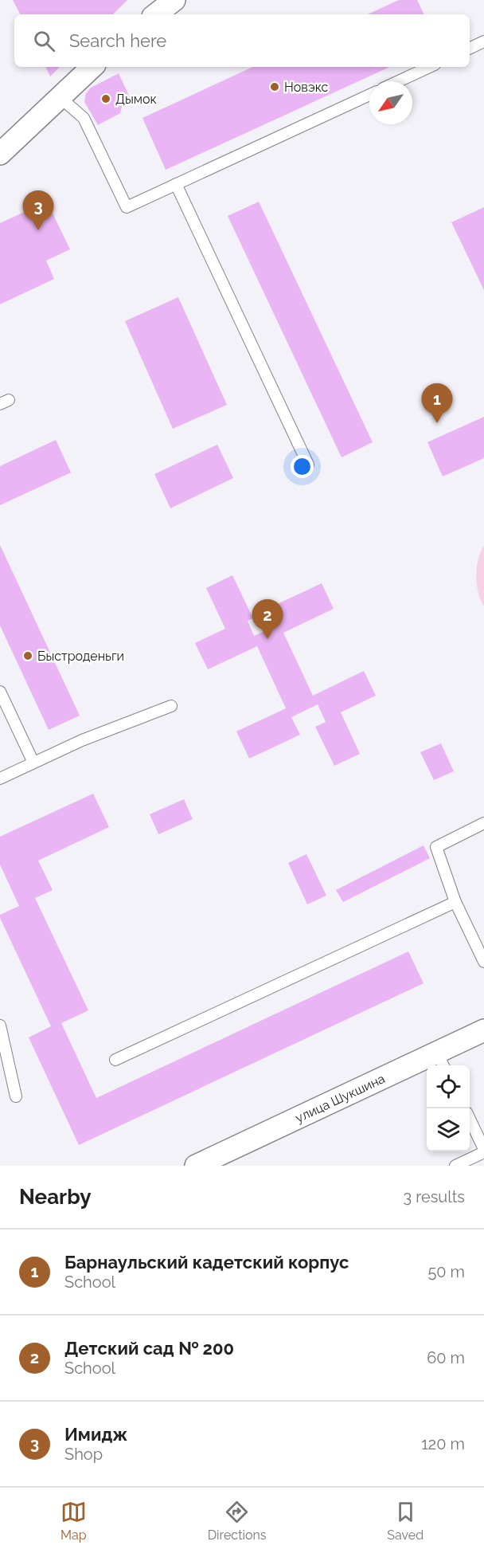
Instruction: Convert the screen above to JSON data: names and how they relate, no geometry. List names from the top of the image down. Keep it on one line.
{"streets":{"street":["улица Шукшина"]},"places":["Новэкс","Дымок","Быстроденьги"],"north":"bottom left","page":{"search":"Search here","pins":["3","1","2"],"heading":["Nearby","3 results"],"list":[{"mark":"1","name":"Барнаульский кадетский корпус","note":"School","value":"50 m"},{"mark":"2","name":"Детский сад № 200","note":"School","value":"60 m"},{"mark":"3","name":"Имидж","note":"Shop","value":"120 m"}],"nav":["Map","Directions","Saved"]}}
